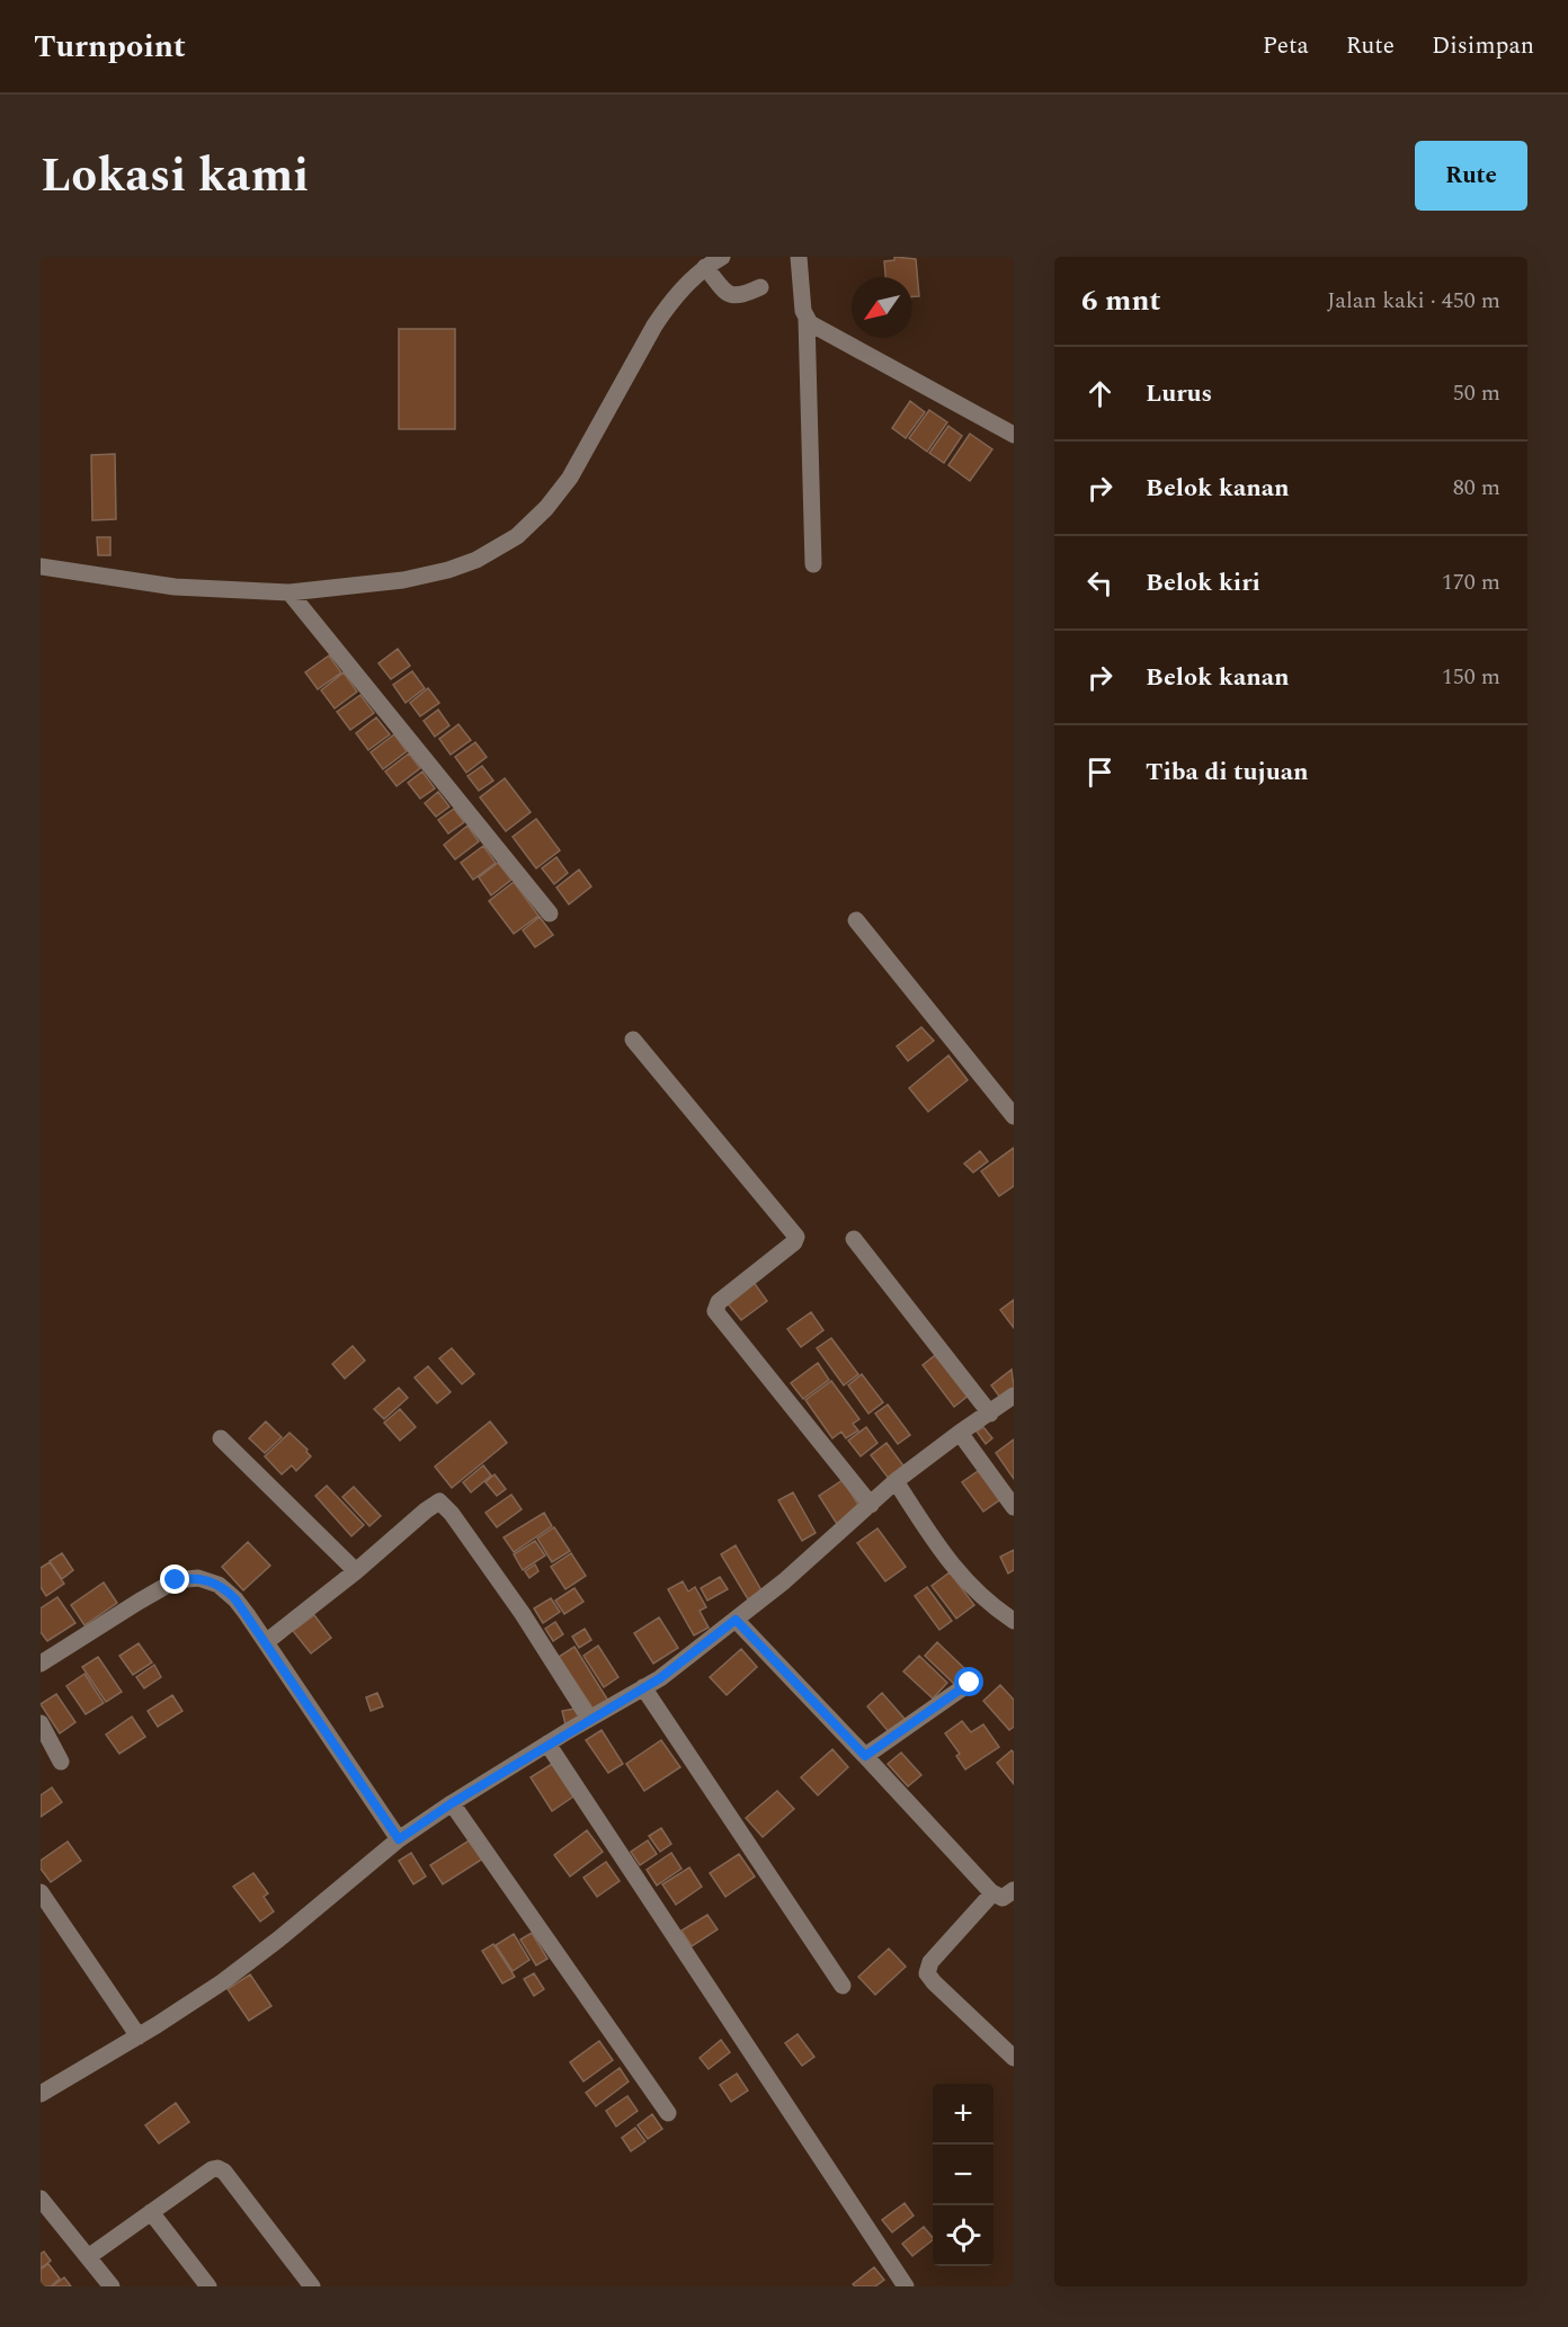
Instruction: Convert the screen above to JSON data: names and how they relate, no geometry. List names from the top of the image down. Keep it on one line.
{"north":"bottom left","page":{"header":"Turnpoint","nav":["Peta","Rute","Disimpan"],"title":"Lokasi kami","buttons":"Rute","heading":["6 mnt","Jalan kaki · 450 m"],"list":[["Lurus","50 m"],["Belok kanan","80 m"],["Belok kiri","170 m"],["Belok kanan","150 m"],"Tiba di tujuan"],"map_buttons":["+","−"]}}
